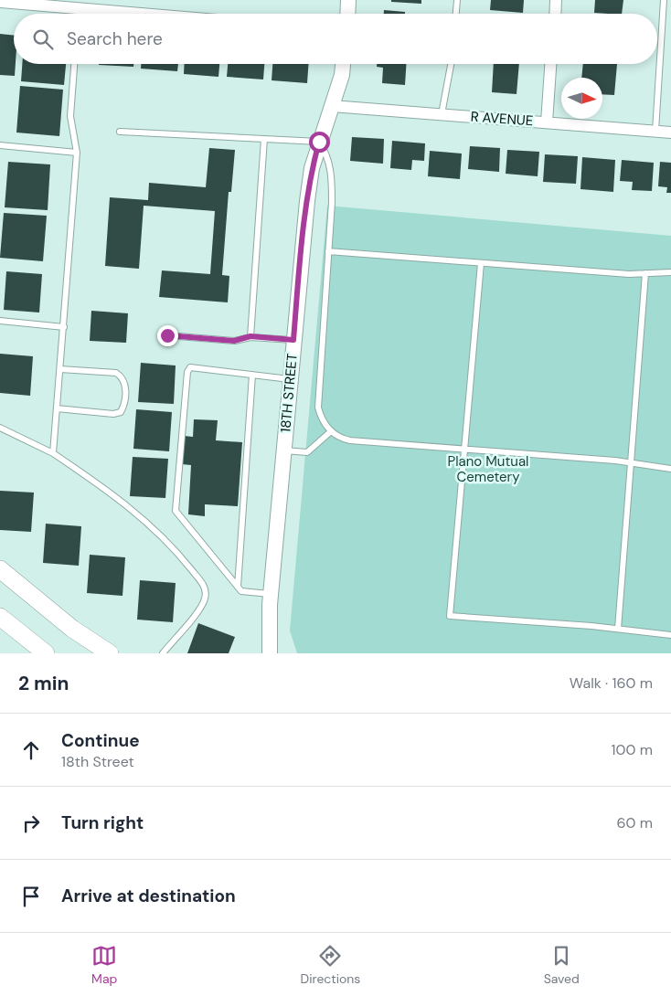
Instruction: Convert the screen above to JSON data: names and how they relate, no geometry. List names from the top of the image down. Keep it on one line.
{"streets":{"street":["R AVENUE","18TH STREET"]},"crossings":[["R AVENUE","18TH STREET"]],"parks":["Plano Mutual Cemetery"],"north":"right","page":{"search":"Search here","heading":["2 min","Walk · 160 m"],"list":[["Continue","18th Street","100 m"],["Turn right","60 m"],"Arrive at destination"],"nav":["Map","Directions","Saved"]}}
